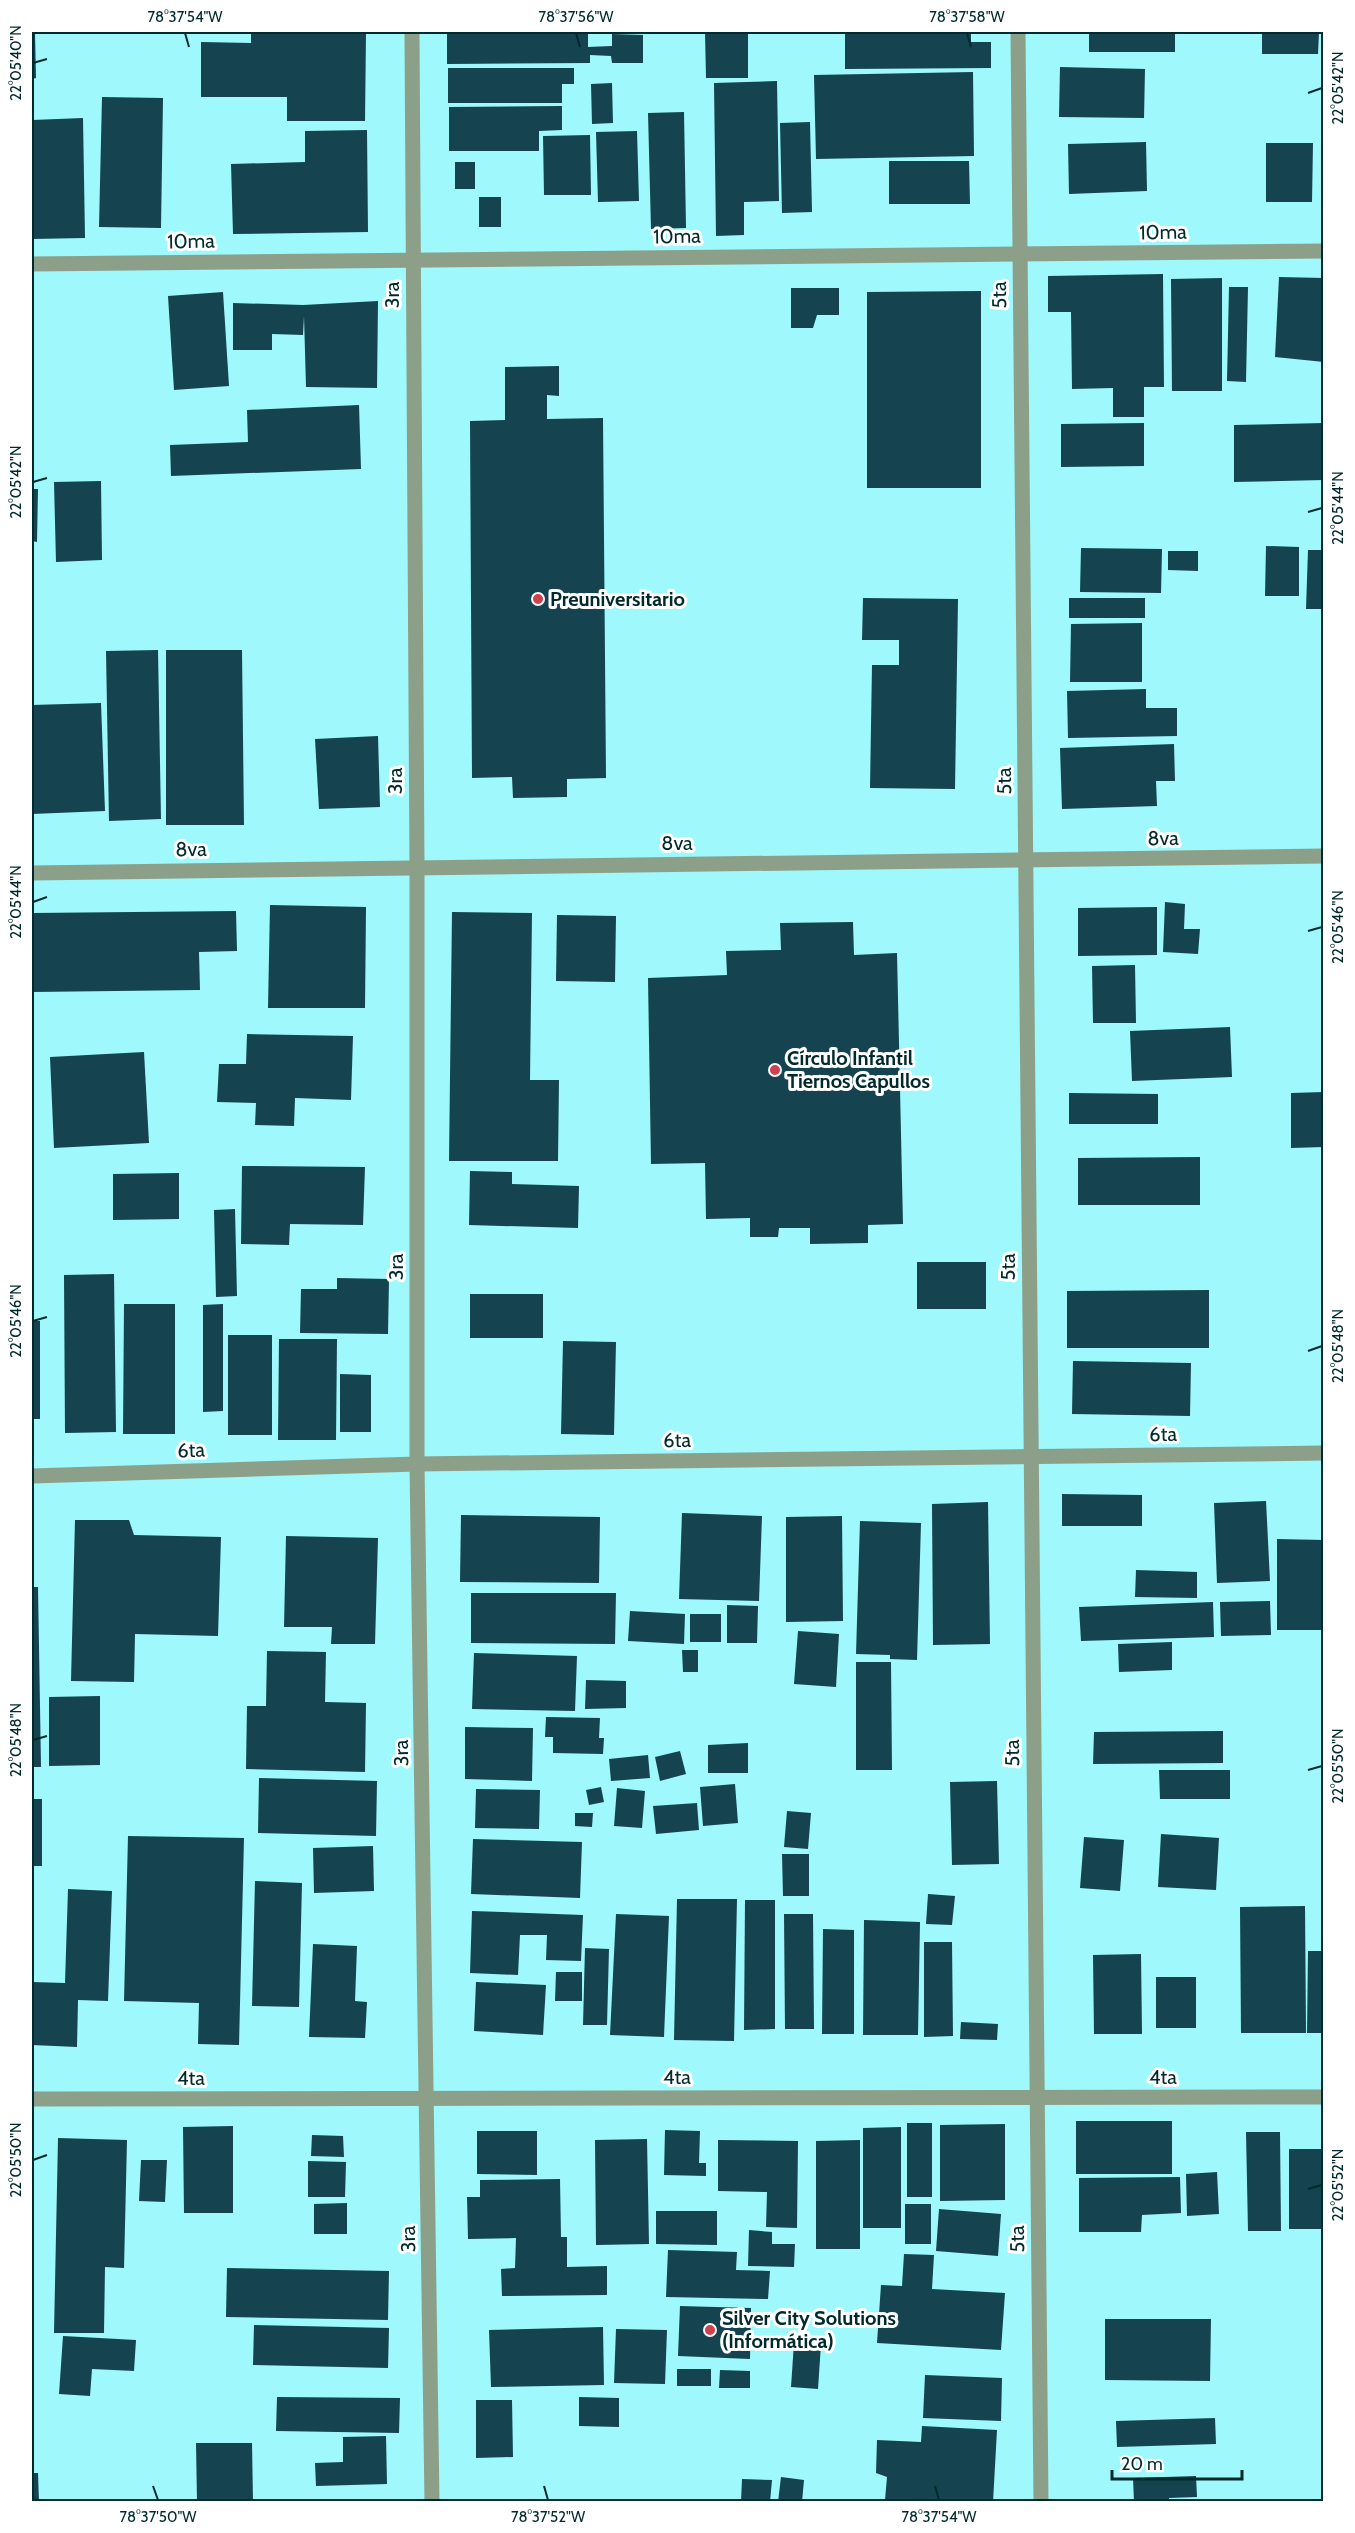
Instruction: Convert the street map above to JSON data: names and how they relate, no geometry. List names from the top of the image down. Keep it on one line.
{"streets":{"street":["10ma","3ra","5ta","8va","6ta","4ta"]},"crossings":[["10ma","3ra"],["10ma","5ta"],["3ra","8va"],["3ra","6ta"],["3ra","4ta"],["5ta","8va"],["5ta","6ta"],["5ta","4ta"]],"places":["Preuniversitario","Círculo Infantil Tiernos Capullos","Silver City Solutions (Informática)"],"scale_bar":"20 m","coordinates":["78°37'54\"W","78°37'56\"W","78°37'58\"W","22°05'40\"N","22°05'42\"N","22°05'44\"N","22°05'46\"N","22°05'48\"N","22°05'50\"N","22°05'52\"N","78°37'50\"W","78°37'52\"W"]}
